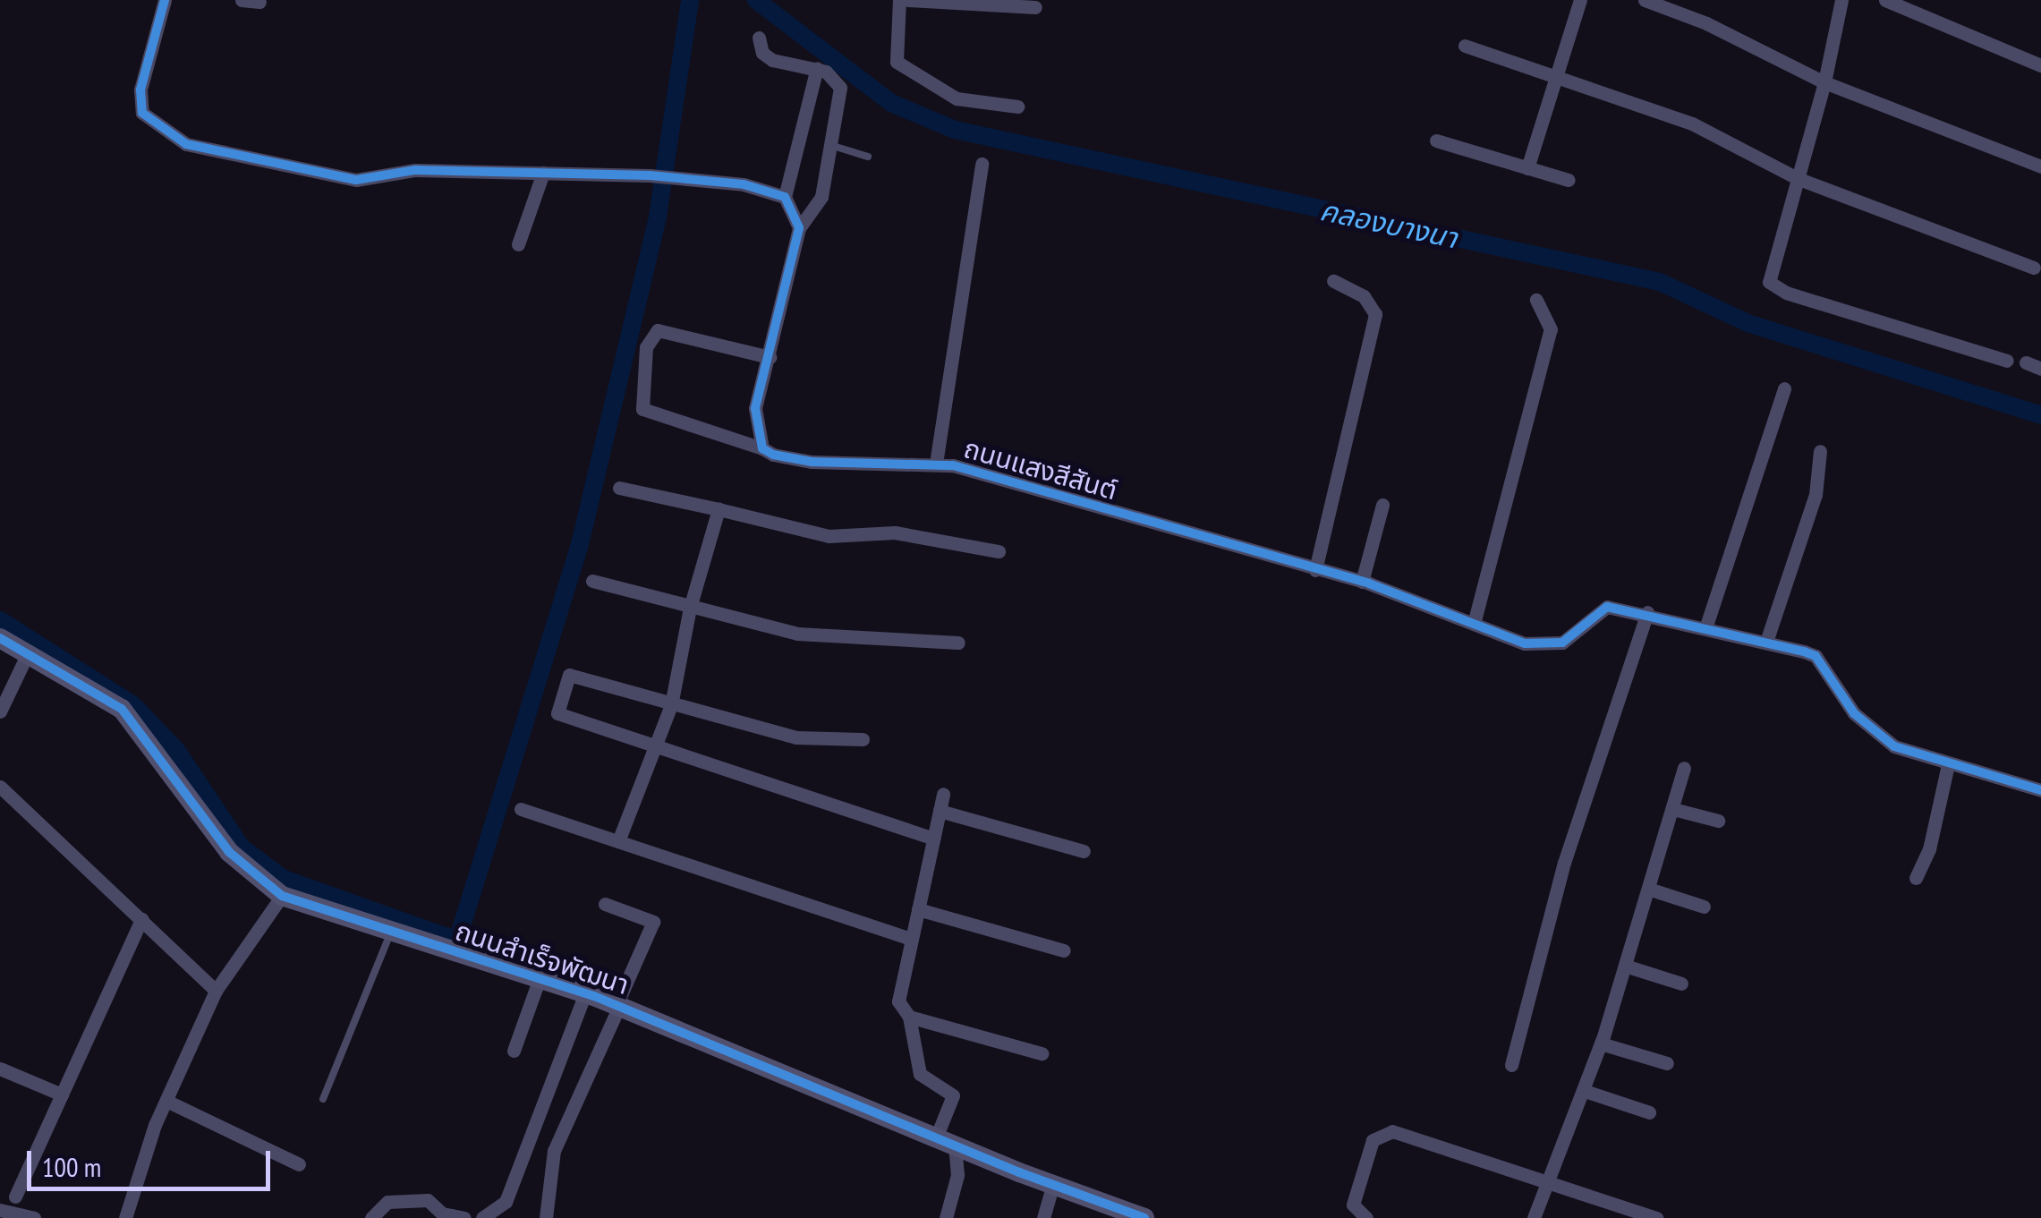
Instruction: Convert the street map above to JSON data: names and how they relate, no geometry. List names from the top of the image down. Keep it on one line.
{"streets":{"street":["ถนนแสงสีสันต์","ถนนสำเร็จพัฒนา"]},"water":["คลองบางนา"],"scale_bar":"100 m"}
